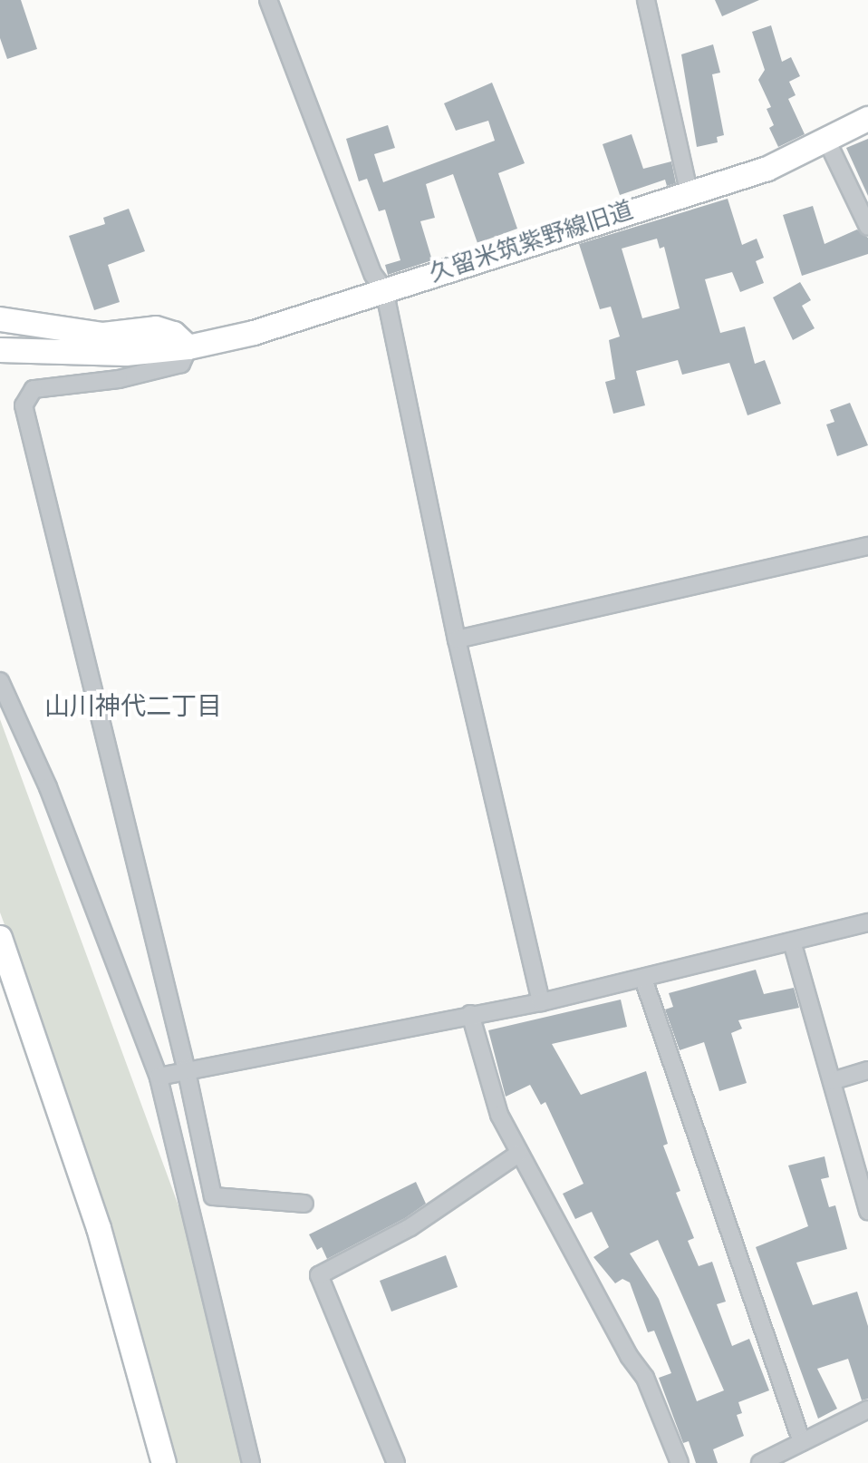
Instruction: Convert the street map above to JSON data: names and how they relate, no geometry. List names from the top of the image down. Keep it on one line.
{"streets":{"street":["久留米筑紫野線旧道"]},"districts":["山川神代二丁目"]}
